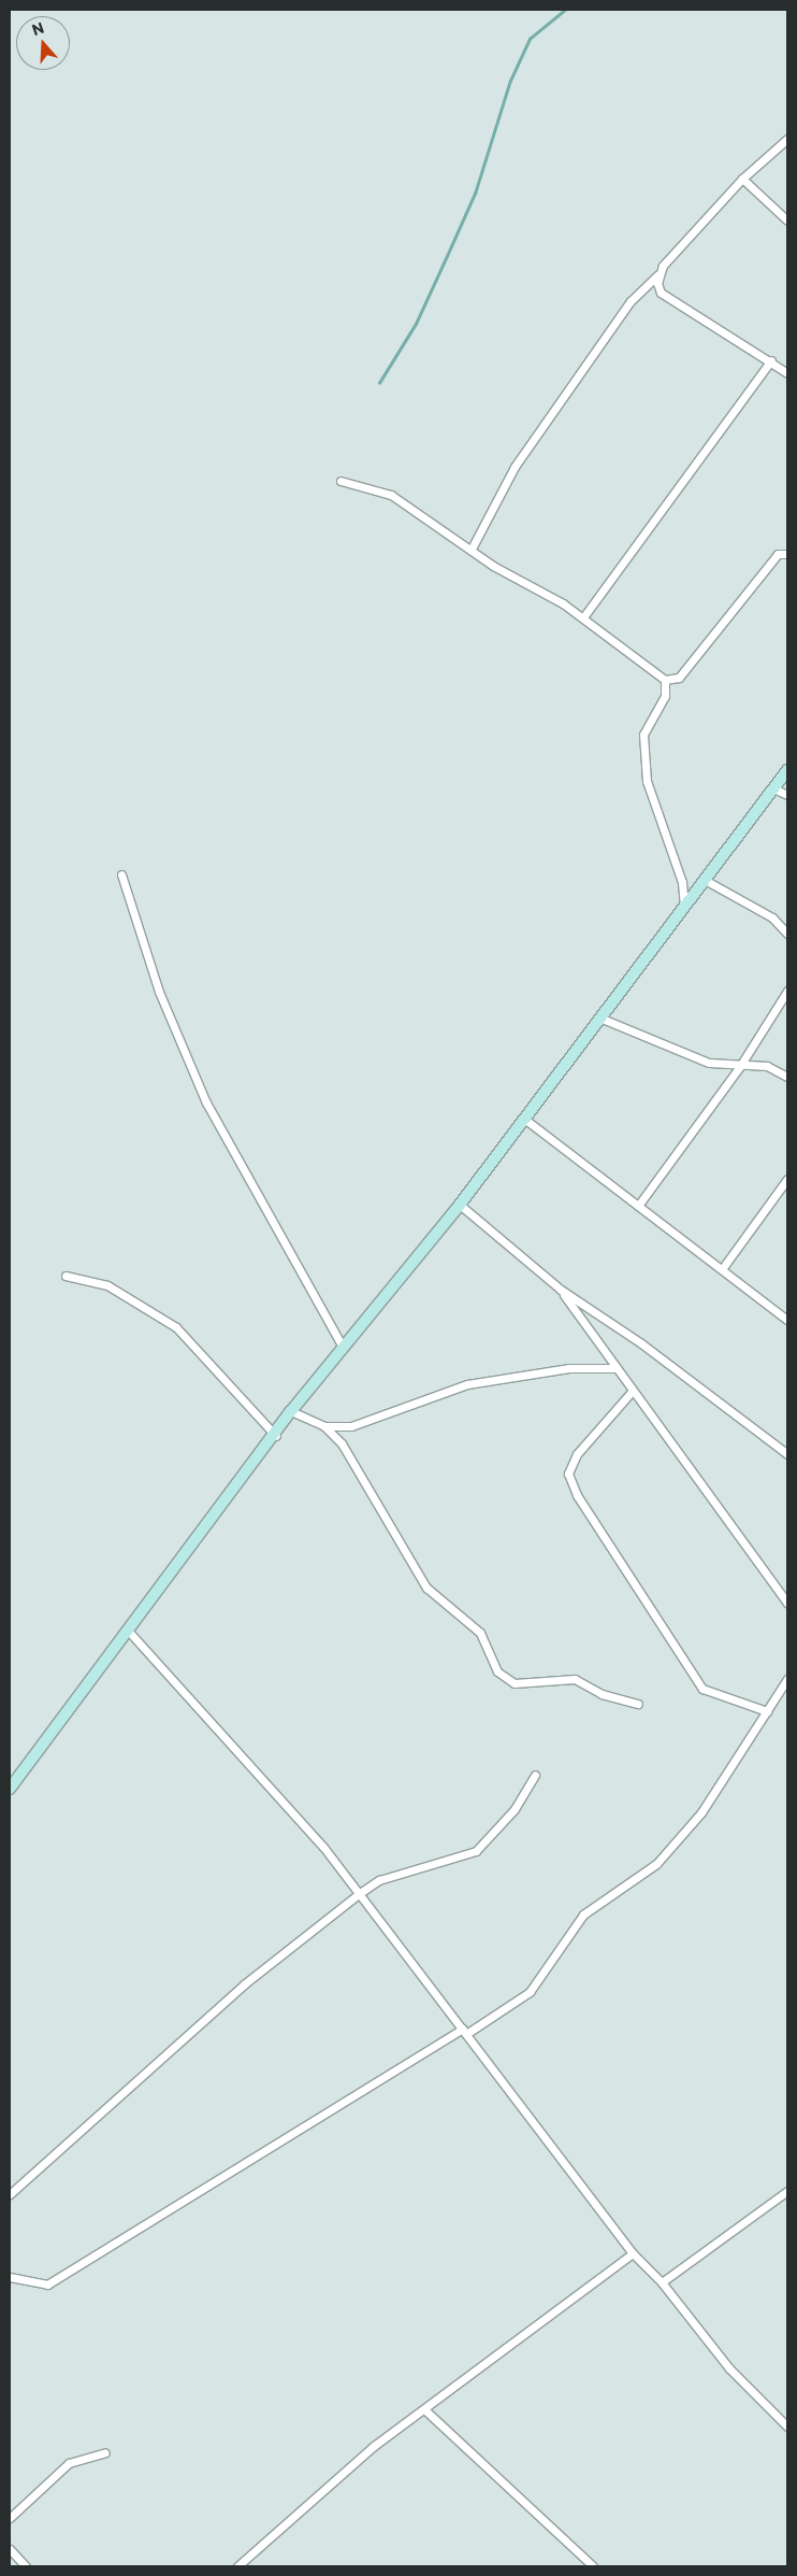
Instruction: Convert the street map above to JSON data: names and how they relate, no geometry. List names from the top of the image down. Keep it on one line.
{"north":"top"}
